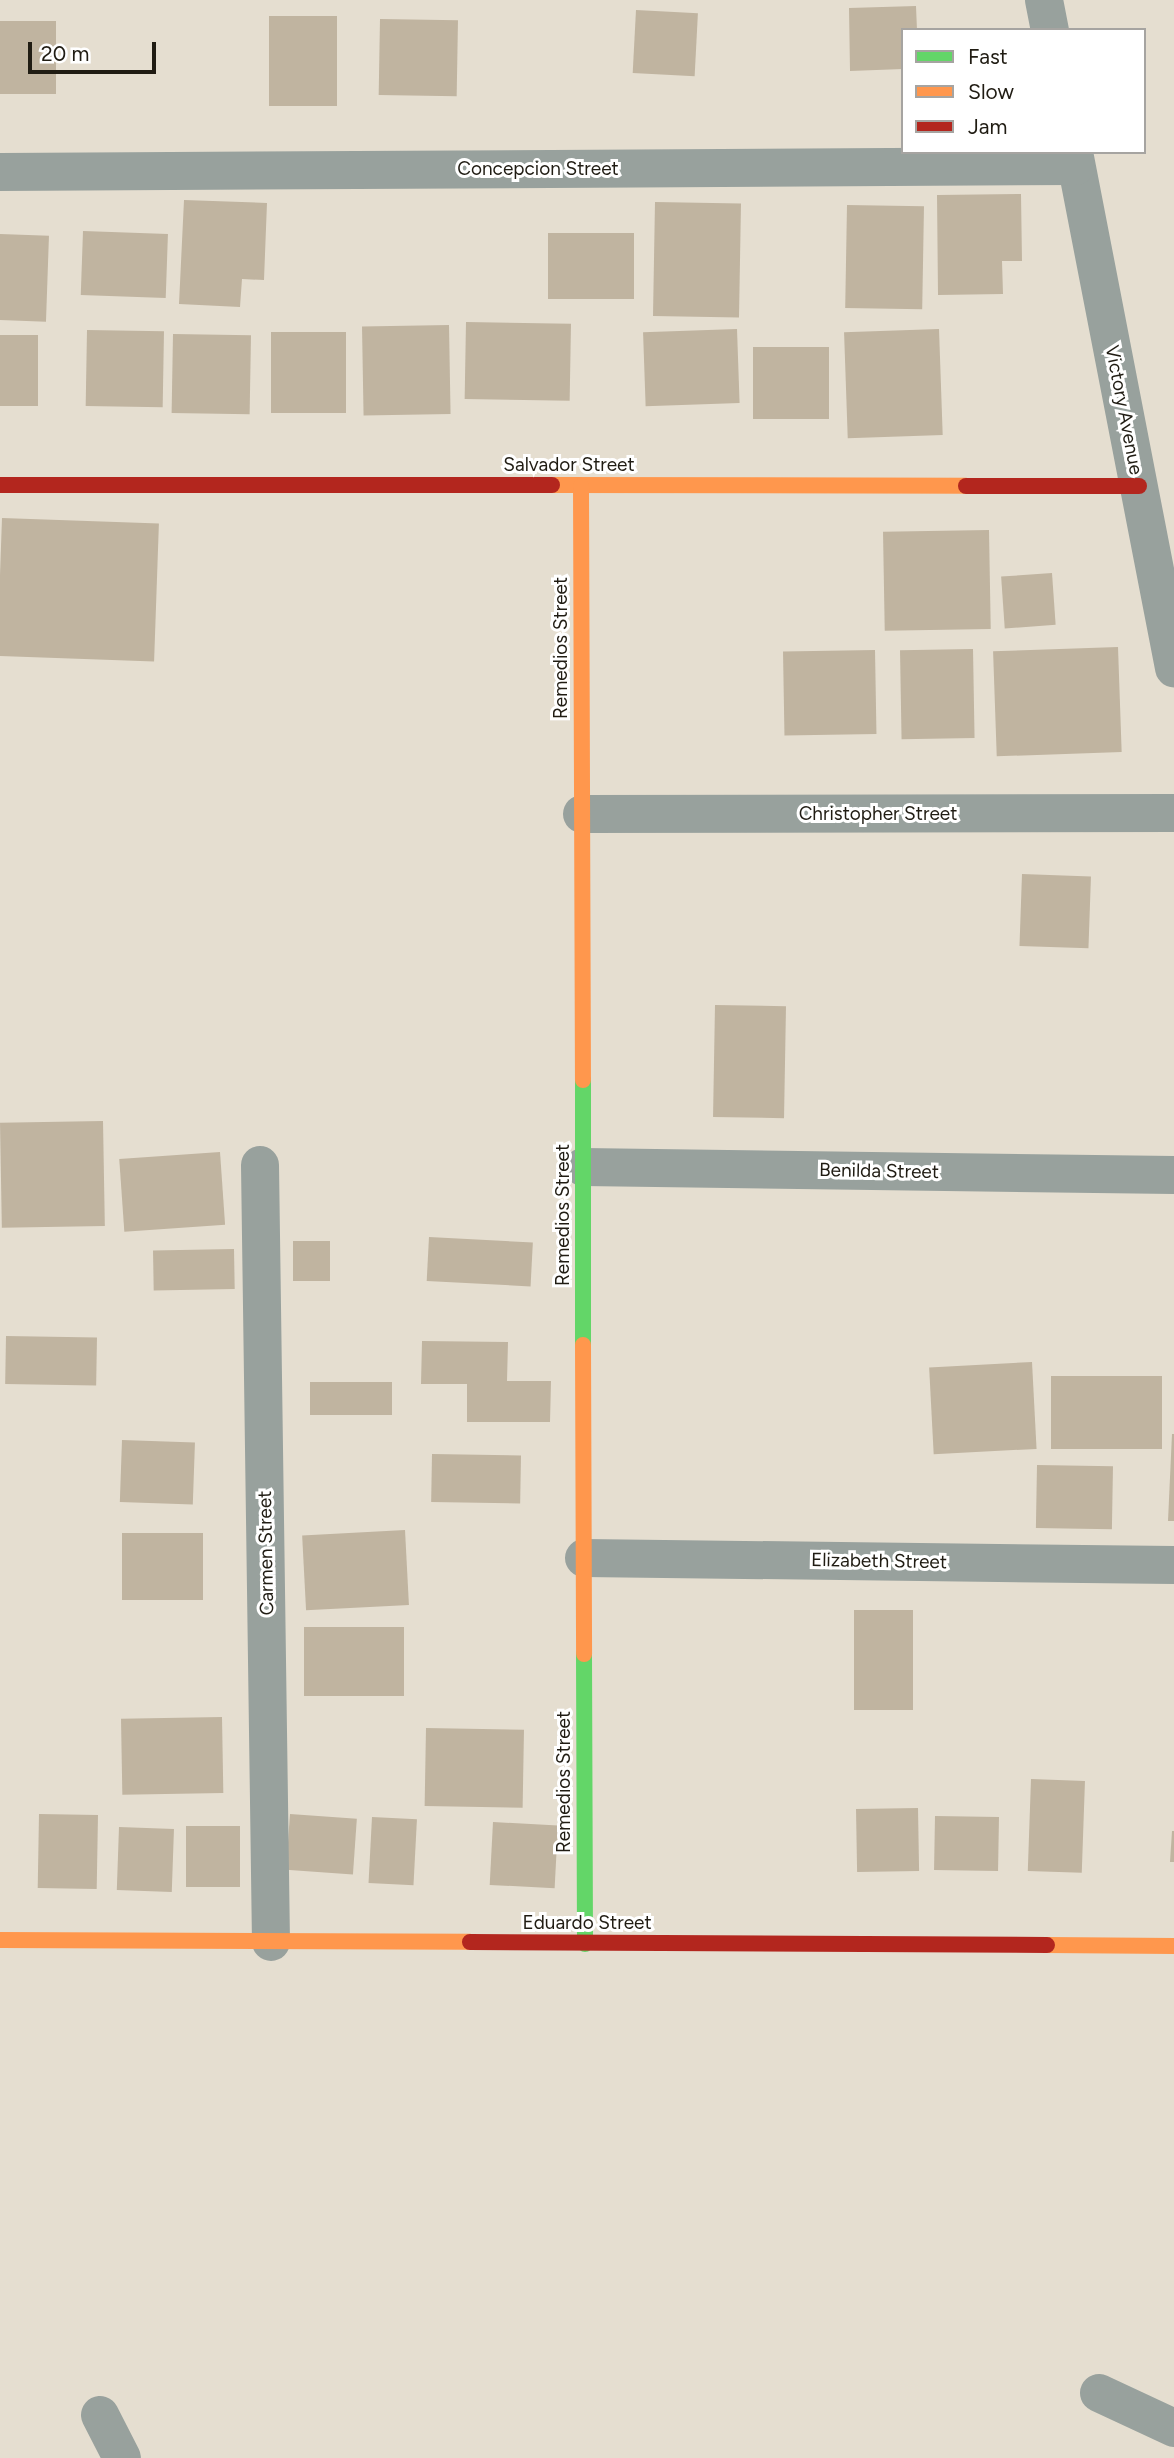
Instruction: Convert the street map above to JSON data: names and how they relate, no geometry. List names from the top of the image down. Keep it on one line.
{"streets":{"street":["Concepcion Street","Victory Avenue","Salvador Street","Remedios Street","Christopher Street","Benilda Street","Carmen Street","Elizabeth Street","Eduardo Street"]},"crossings":[["Concepcion Street","Victory Avenue"],["Victory Avenue","Salvador Street"],["Salvador Street","Remedios Street"],["Remedios Street","Christopher Street"],["Remedios Street","Benilda Street"],["Remedios Street","Elizabeth Street"],["Remedios Street","Eduardo Street"],["Carmen Street","Eduardo Street"]],"legend":["Fast","Slow","Jam"],"scale_bar":"20 m"}
